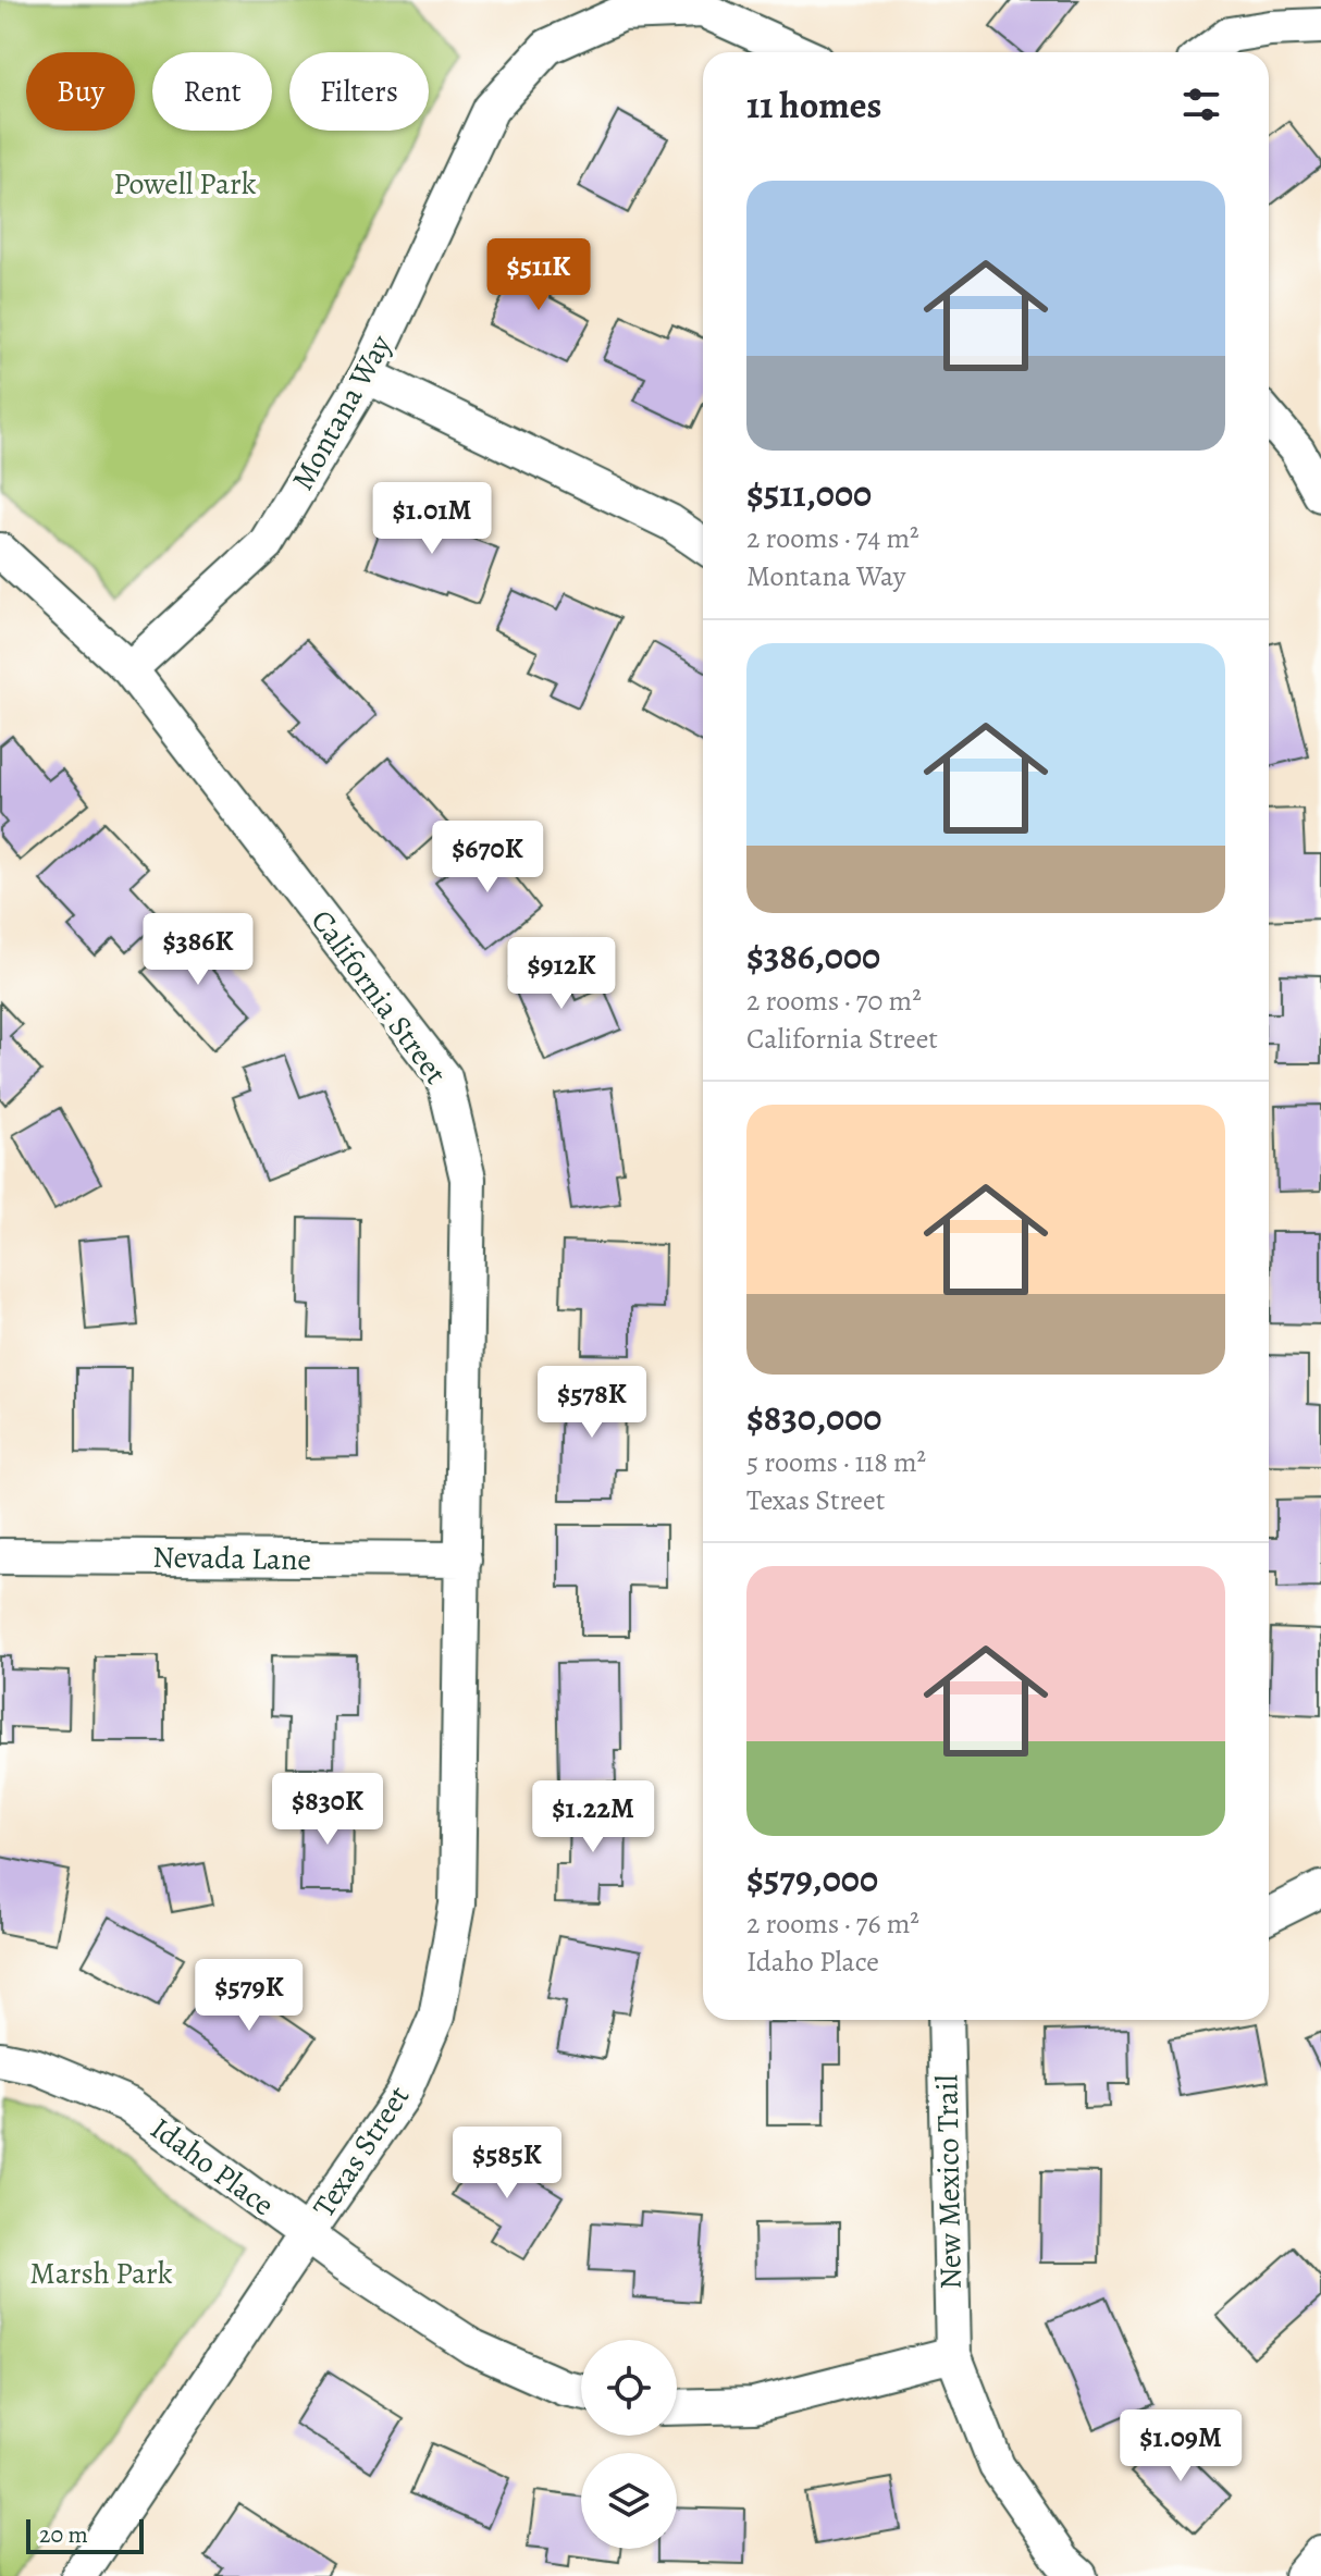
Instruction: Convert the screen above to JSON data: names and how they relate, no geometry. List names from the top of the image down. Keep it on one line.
{"streets":{"street":["Montana Way","California Street","Nevada Lane","Texas Street","Idaho Place","New Mexico Trail"]},"crossings":[["Montana Way","California Street"],["California Street","Nevada Lane"],["California Street","Texas Street"],["Nevada Lane","Texas Street"],["Texas Street","Idaho Place"]],"parks":["Powell Park","Marsh Park"],"scale_bar":"20 m","page":{"chip":["Buy","Rent","Filters"],"heading":"11 homes","list":[{"name":"$511,000","note":"2 rooms · 74 m² · Montana Way"},{"name":"$386,000","note":"2 rooms · 70 m² · California Street"},{"name":"$830,000","note":"5 rooms · 118 m² · Texas Street"},{"name":"$579,000","note":"2 rooms · 76 m² · Idaho Place"}],"price":["$511K","$1.01M","$670K","$386K","$912K","$578K","$830K","$1.22M","$579K","$585K","$1.09M"],"scale":"20 m"}}
